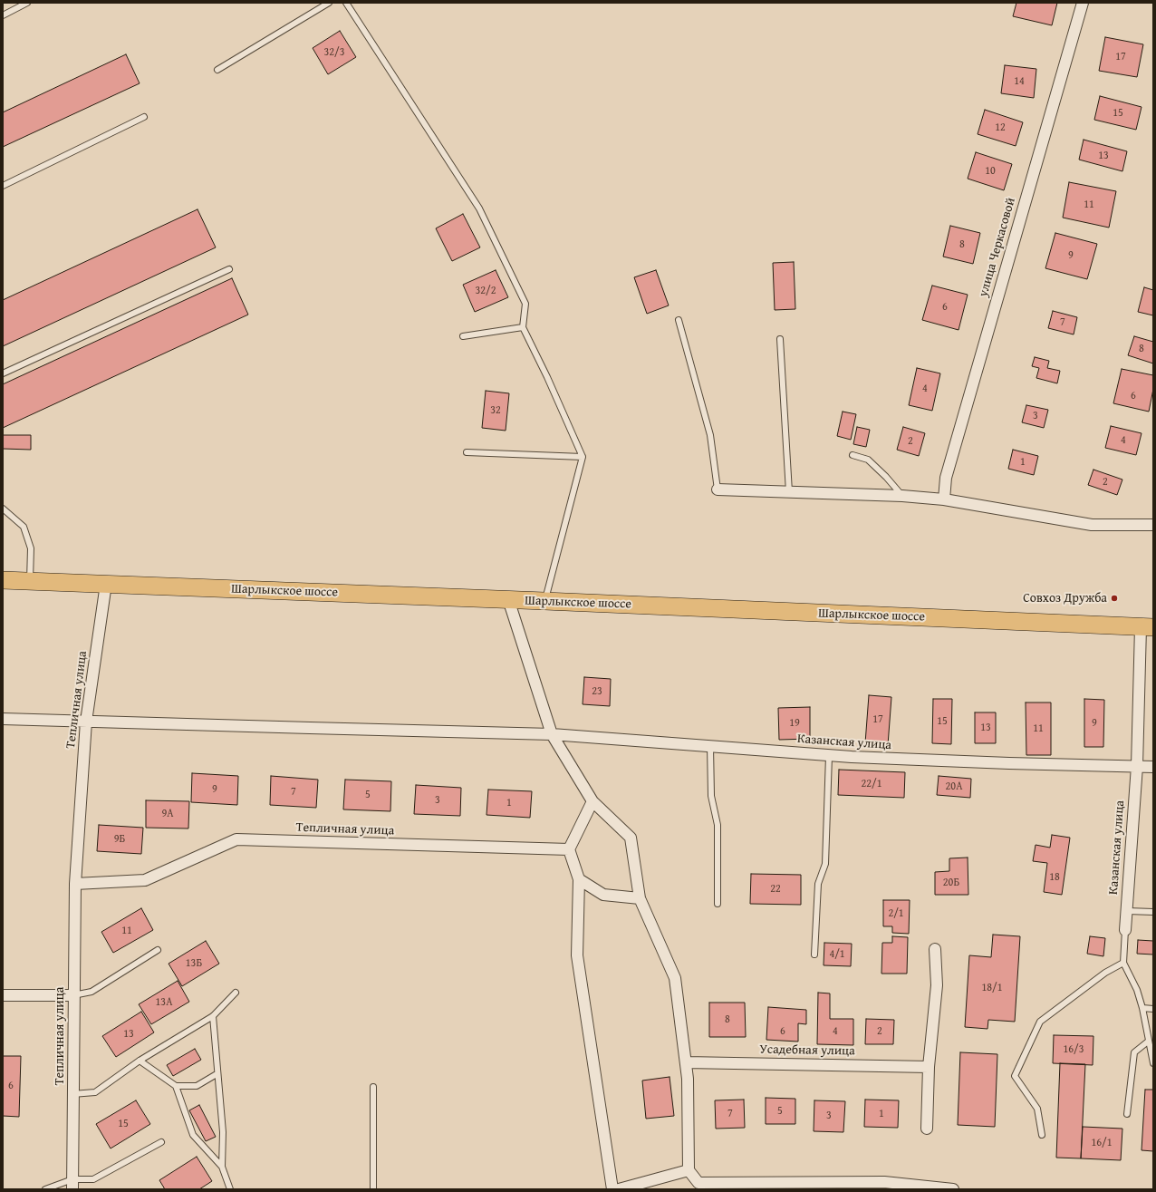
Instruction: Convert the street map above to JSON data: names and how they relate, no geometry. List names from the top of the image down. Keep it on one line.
{"streets":{"main road":["Шарлыкское шоссе"],"street":["улица Черкасовой","Тепличная улица","Казанская улица","Усадебная улица"]},"crossings":[["Шарлыкское шоссе","Тепличная улица"],["Тепличная улица","Казанская улица"]],"places":["Совхоз Дружба"],"house_numbers":["32/3","17","14","15","12","13","10","11","8","9","32/2","6","7","8","4","6","32","3","4","2","1","2","23","17","15","19","9","13","11","22/1","20А","9","7","5","3","1","9А","9Б","18","20Б","22","2/1","11","4/1","13Б","18/1","13А","8","6","4","2","13","16/3","6","5","7","1","3","15","16/1"]}
